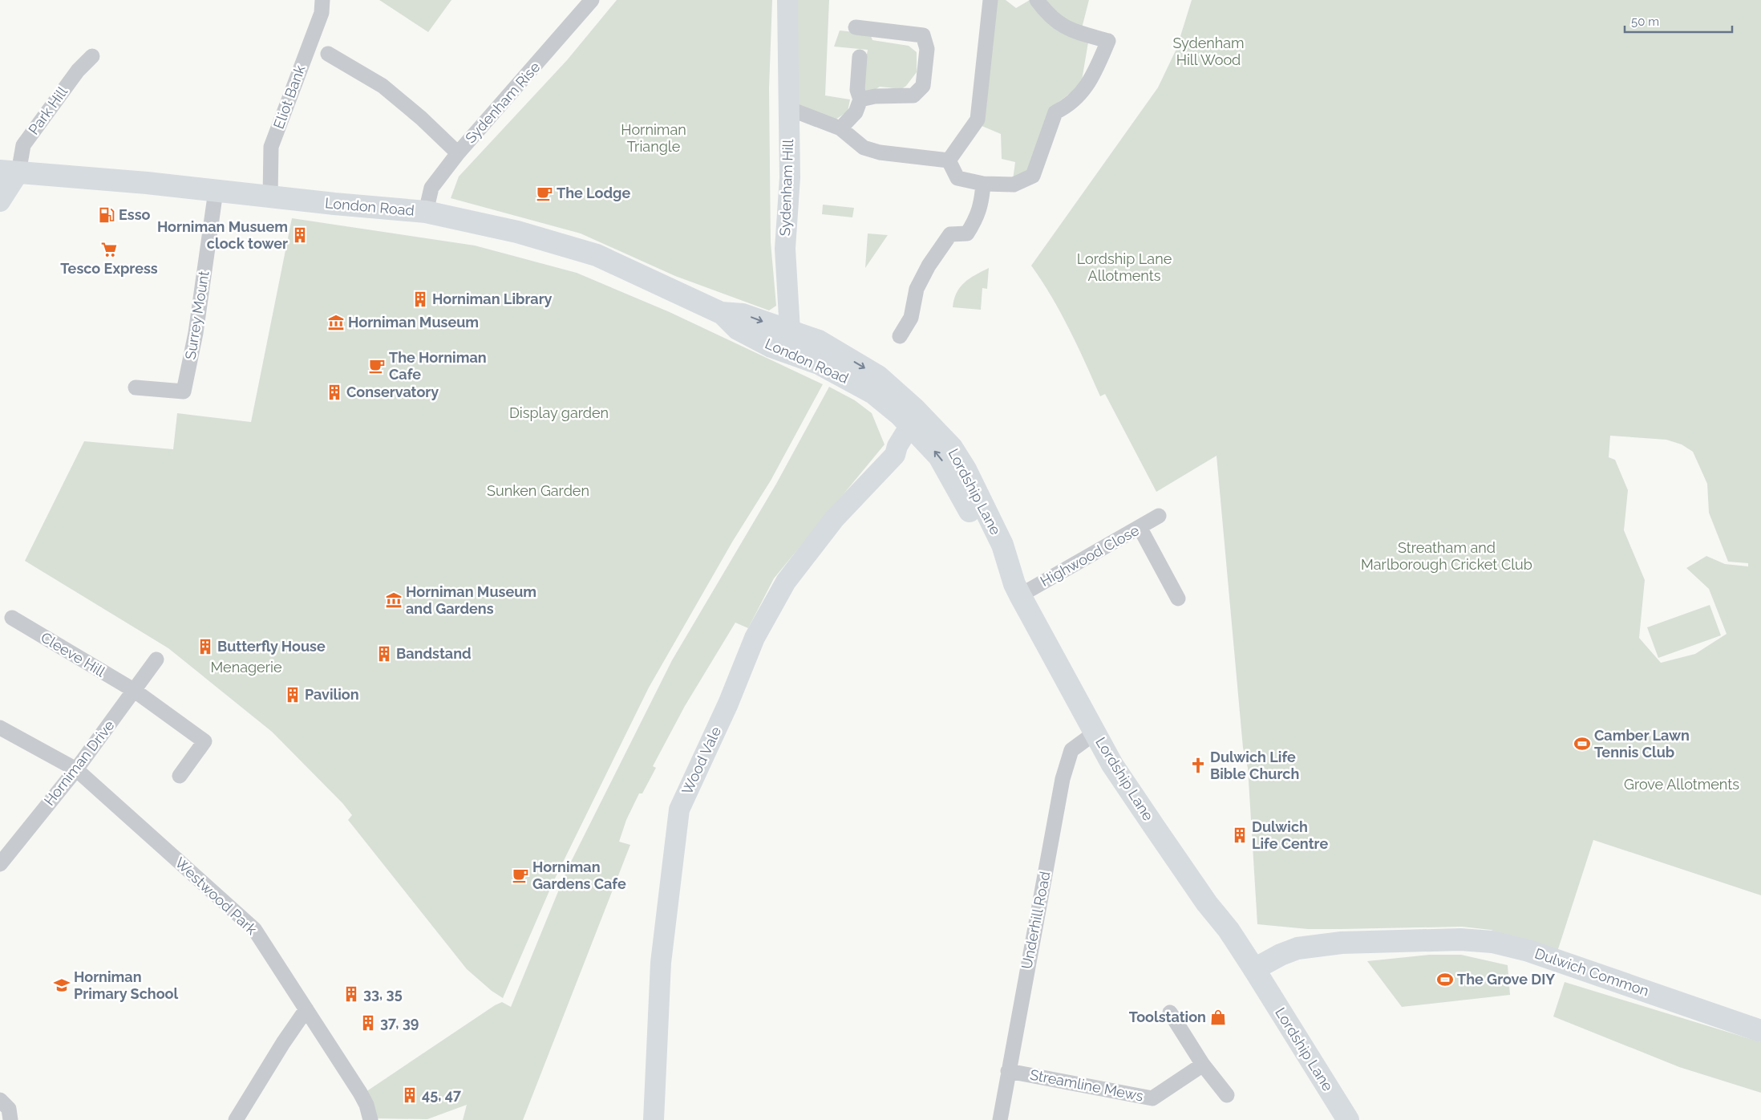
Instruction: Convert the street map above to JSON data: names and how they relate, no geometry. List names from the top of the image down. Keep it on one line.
{"streets":{"main road":["London Road","Lordship Lane","Dulwich Common"],"street":["Eliot Bank","Sydenham Rise","Park Hill","Sydenham Hill","Surrey Mount","Highwood Close","Cleeve Hill","Wood Vale","Horniman Drive","Westwood Park","Underhill Road","Streamline Mews"]},"crossings":[["Eliot Bank","London Road"],["Sydenham Rise","London Road"],["Park Hill","London Road"],["Sydenham Hill","London Road"],["London Road","Surrey Mount"],["London Road","Lordship Lane"],["London Road","Highwood Close"],["London Road","Wood Vale"],["Lordship Lane","Highwood Close"],["Lordship Lane","Underhill Road"],["Lordship Lane","Dulwich Common"],["Cleeve Hill","Horniman Drive"],["Horniman Drive","Westwood Park"],["Underhill Road","Streamline Mews"]],"parks":["Sydenham Hill Wood","Horniman Triangle","Lordship Lane Allotments","Display garden","Sunken Garden","Streatham and Marlborough Cricket Club","Menagerie","Grove Allotments"],"places":{"cafe":["The Lodge","The Horniman Cafe","Horniman Gardens Cafe"],"fuel station":["Esso"],"building":["Horniman Musuem clock tower","Horniman Library","Conservatory","Butterfly House","Bandstand","Pavilion","Dulwich Life Centre","33, 35","37, 39","45, 47"],"supermarket":["Tesco Express"],"museum":["Horniman Museum","Horniman Museum and Gardens"],"sports":["Camber Lawn Tennis Club","The Grove DIY"],"church":["Dulwich Life Bible Church"],"school or university":["Horniman Primary School"],"shop":["Toolstation"]},"scale_bar":"50 m"}
